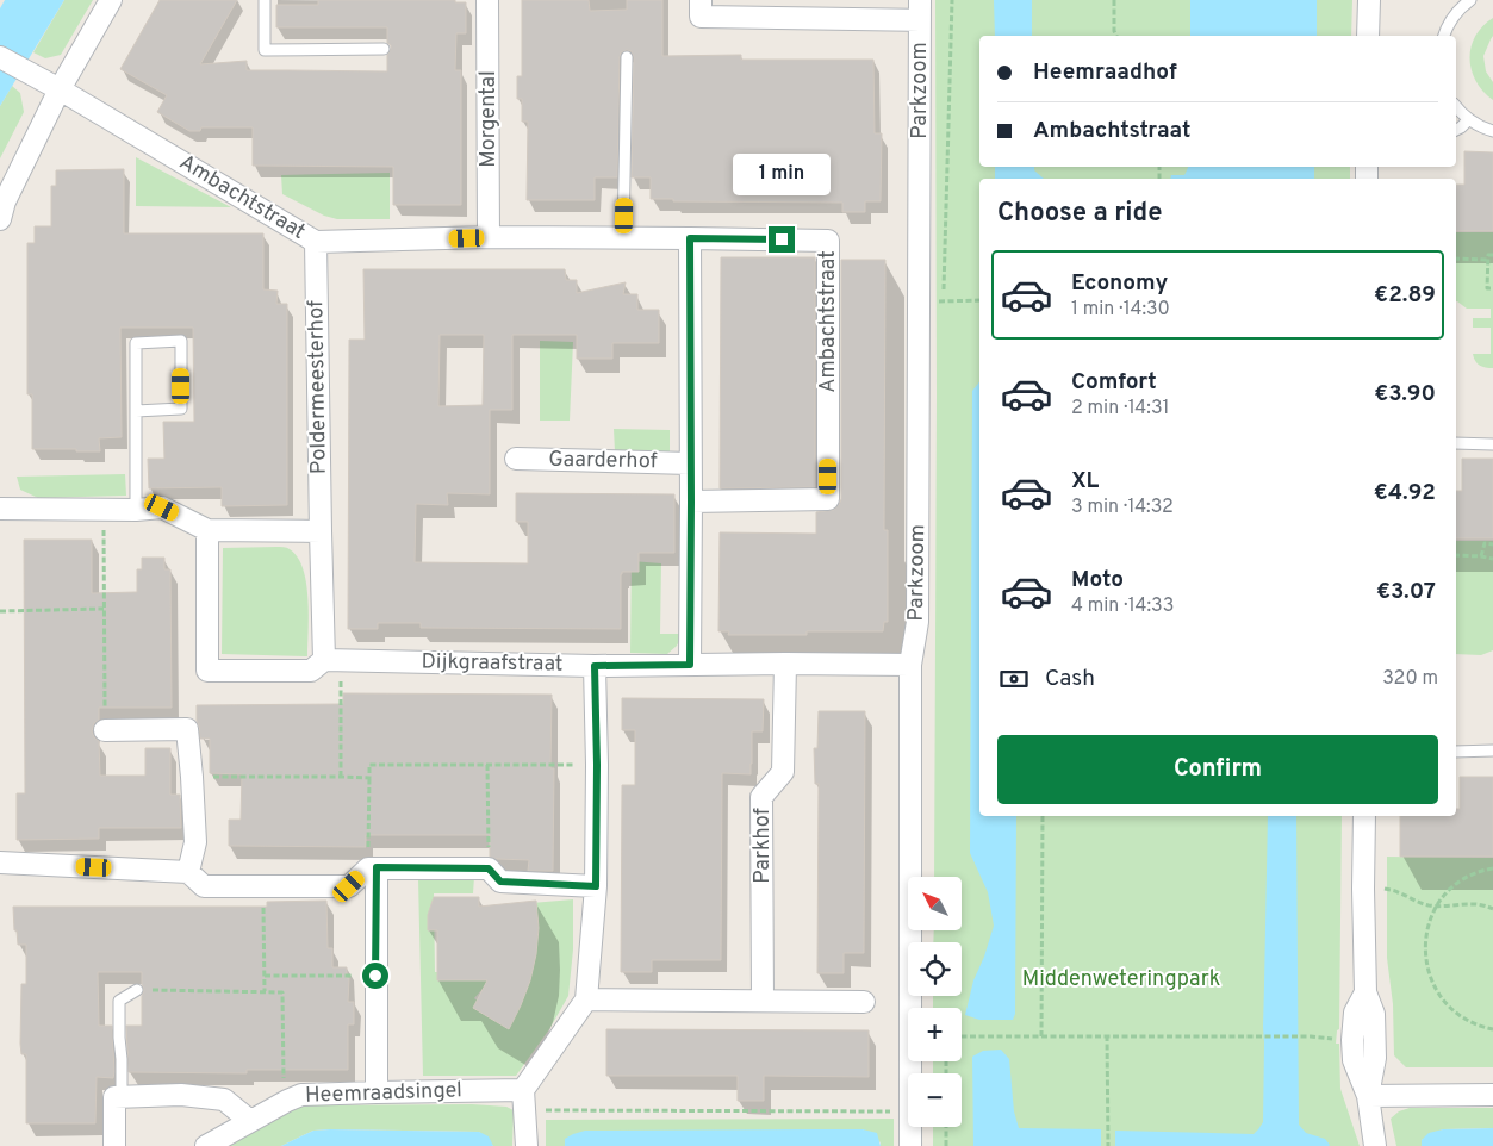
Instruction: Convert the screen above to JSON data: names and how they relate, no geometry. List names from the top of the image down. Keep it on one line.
{"streets":{"street":["Parkzoom","Morgental","Ambachtstraat","Poldermeesterhof","Gaarderhof","Dijkgraafstraat","Parkhof","Heemraadsingel"]},"crossings":[["Parkzoom","Dijkgraafstraat"],["Morgental","Ambachtstraat"],["Ambachtstraat","Poldermeesterhof"],["Poldermeesterhof","Dijkgraafstraat"],["Dijkgraafstraat","Parkhof"]],"parks":["Middenweteringpark"],"north":"top left","page":{"banner":["Heemraadhof","Ambachtstraat"],"bubble":"1 min","heading":"Choose a ride","list":[{"name":"Economy","note":"1 min · 14:30","value":"€2.89"},{"name":"Comfort","note":"2 min · 14:31","value":"€3.90"},{"name":"XL","note":"3 min · 14:32","value":"€4.92"},{"name":"Moto","note":"4 min · 14:33","value":"€3.07"}],"pay":["Cash","320 m"],"buttons":"Confirm","map_buttons":["+","−"]}}
